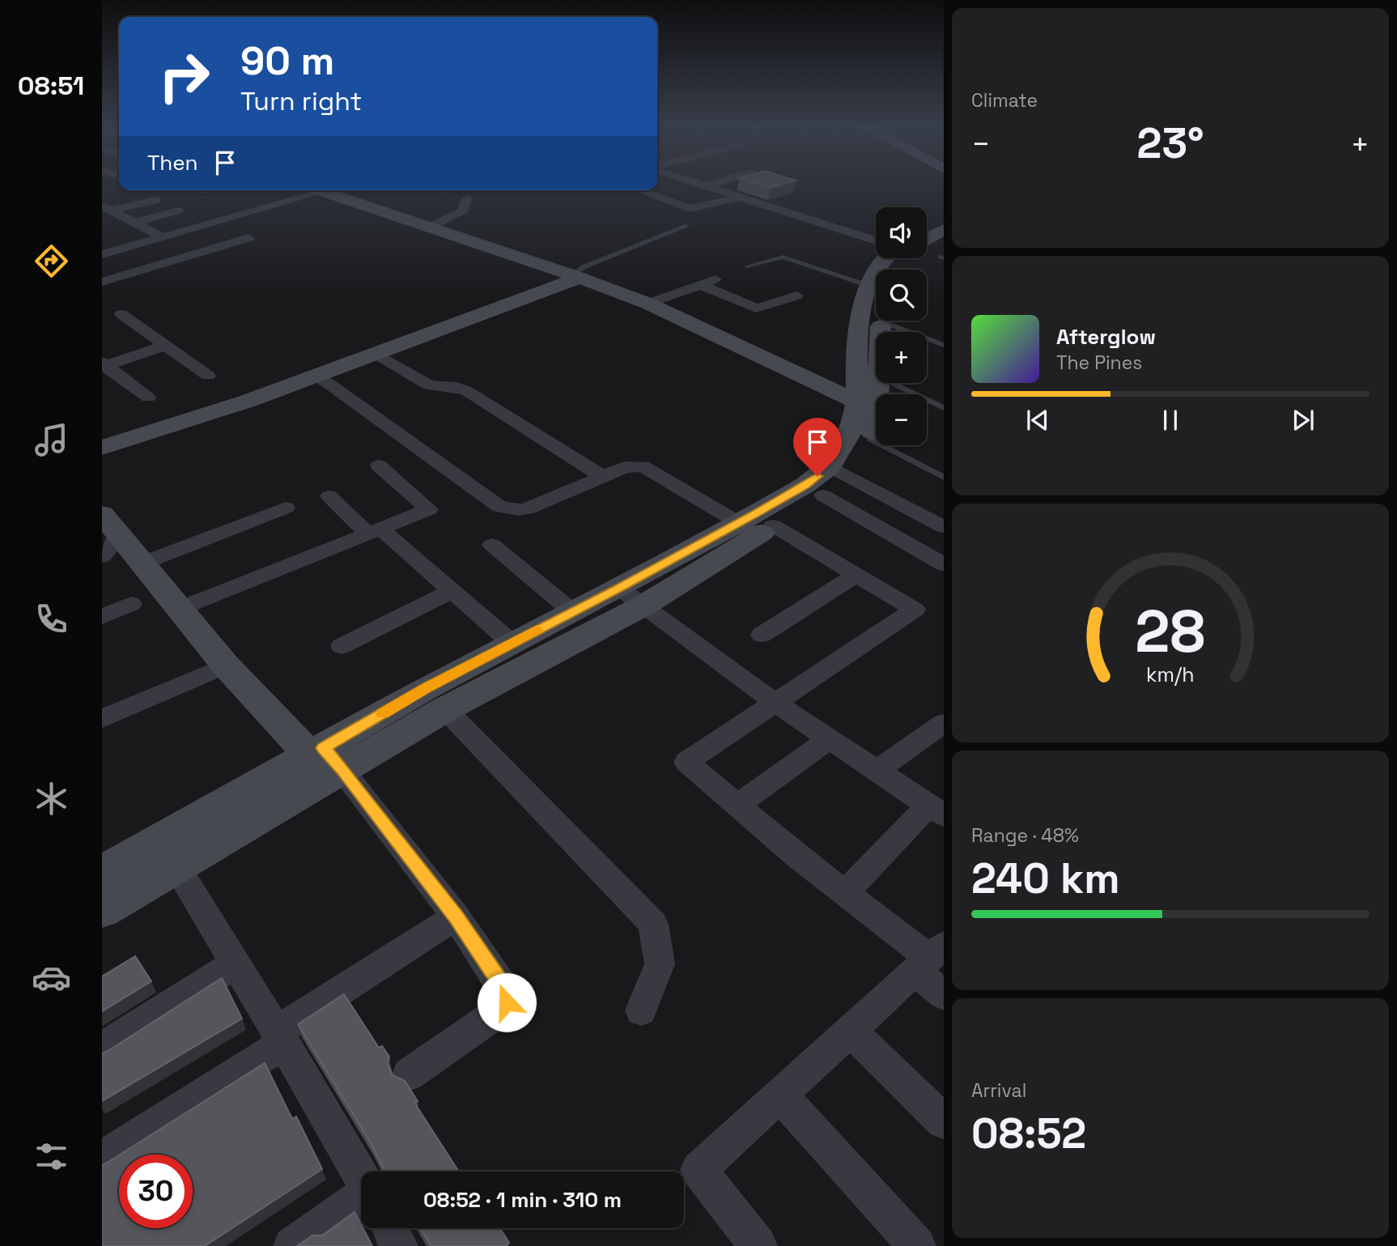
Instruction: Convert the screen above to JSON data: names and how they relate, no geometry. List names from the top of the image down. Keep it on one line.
{"page":{"tabs":"08:51","tile":["Climate",["Range · 48%","240 km"],["Arrival","08:52"]],"turn":["90 m","Turn right"],"heat":["−","23°","+"],"then":"Then","map_buttons":["+","−"],"song":["Afterglow","The Pines"],"limit":"30","trip":"08:52 · 1 min · 310 m","gauge":["28","km/h"]}}
